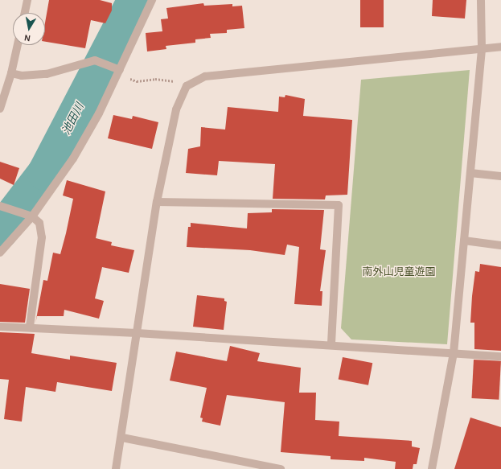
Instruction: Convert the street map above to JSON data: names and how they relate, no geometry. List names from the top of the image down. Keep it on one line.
{"water":["池田川"],"parks":["南外山児童遊園"],"north":"bottom"}
